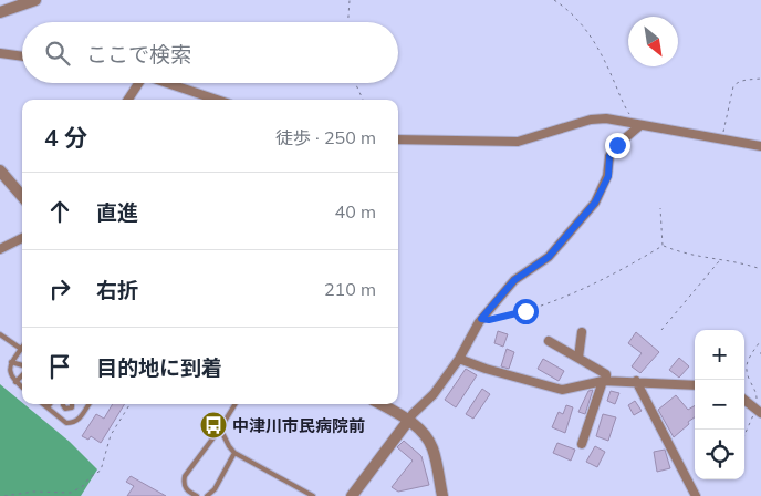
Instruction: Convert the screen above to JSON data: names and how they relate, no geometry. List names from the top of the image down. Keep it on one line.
{"places":{"bus stop":["中津川市民病院前"]},"north":"bottom right","page":{"search":"ここで検索","heading":["4 分","徒歩 · 250 m"],"list":[["直進","40 m"],["右折","210 m"],"目的地に到着"],"map_buttons":["+","−"]}}
